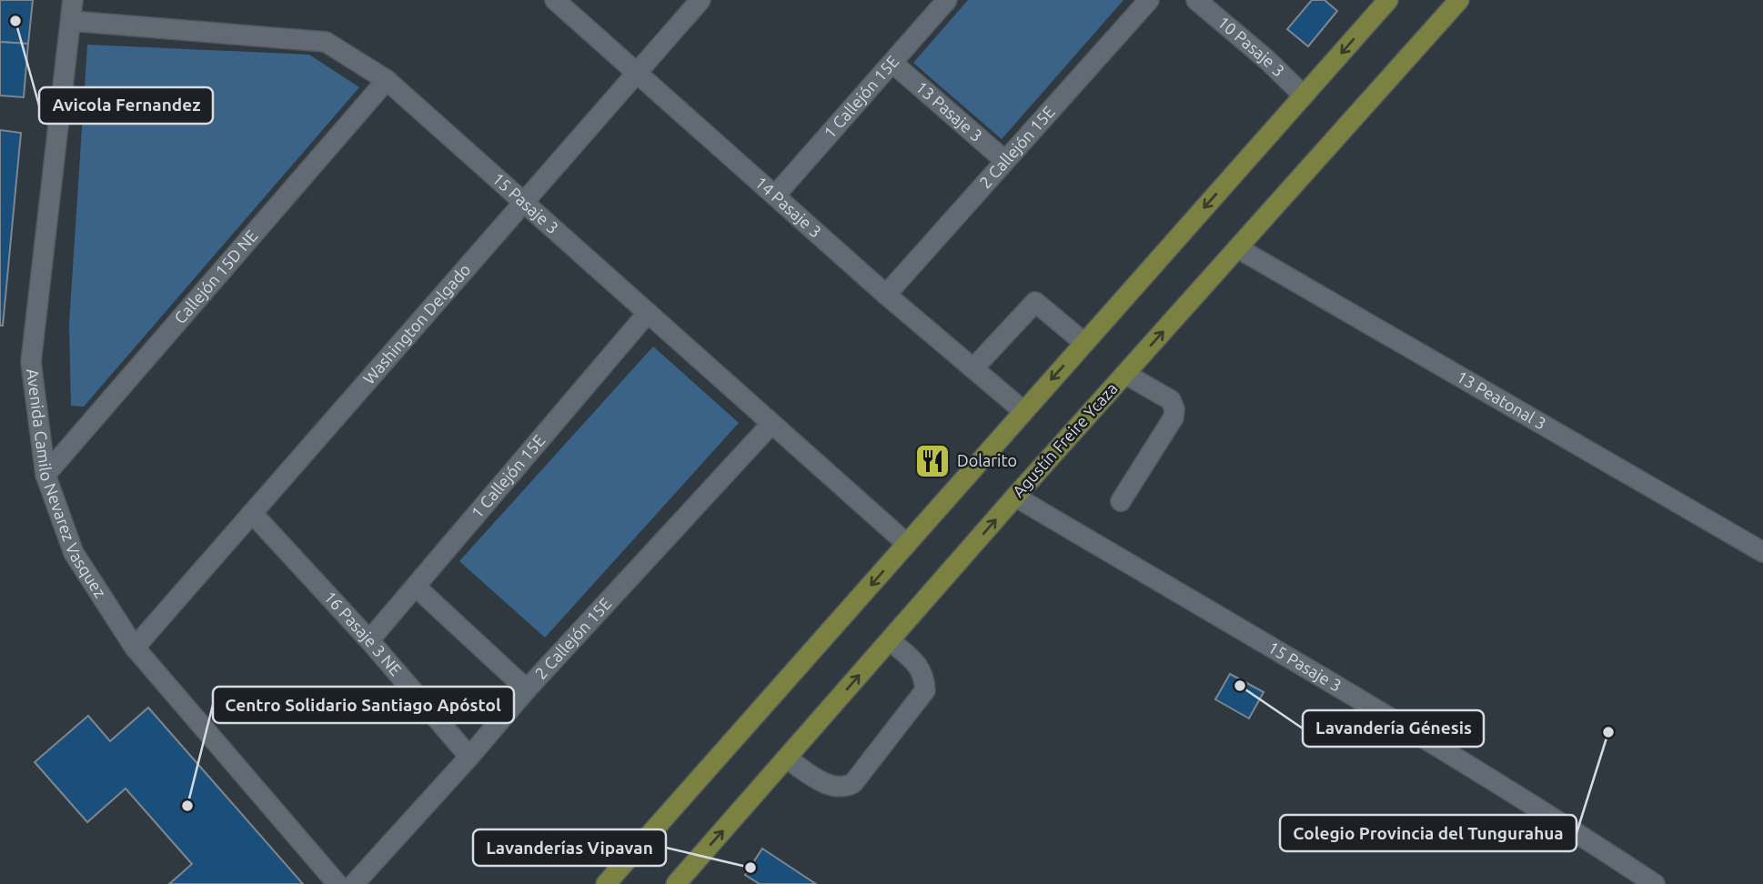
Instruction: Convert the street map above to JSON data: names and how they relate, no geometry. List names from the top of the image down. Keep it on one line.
{"streets":{"main road":["Agustín Freire Ycaza"],"street":["10 Pasaje 3","1 Callejón 15E","13 Pasaje 3","2 Callejón 15E","15 Pasaje 3","14 Pasaje 3","Callejón 15D NE","Washington Delgado","13 Peatonal 3","Avenida Camilo Nevarez Vasquez","16 Pasaje 3 NE"]},"crossings":[["1 Callejón 15E","13 Pasaje 3"],["1 Callejón 15E","15 Pasaje 3"],["1 Callejón 15E","14 Pasaje 3"],["1 Callejón 15E","16 Pasaje 3 NE"],["13 Pasaje 3","2 Callejón 15E"],["2 Callejón 15E","15 Pasaje 3"],["2 Callejón 15E","14 Pasaje 3"],["2 Callejón 15E","16 Pasaje 3 NE"],["15 Pasaje 3","Callejón 15D NE"],["15 Pasaje 3","Washington Delgado"],["15 Pasaje 3","Agustín Freire Ycaza"],["15 Pasaje 3","Avenida Camilo Nevarez Vasquez"],["14 Pasaje 3","Washington Delgado"],["Callejón 15D NE","Avenida Camilo Nevarez Vasquez"],["Washington Delgado","Avenida Camilo Nevarez Vasquez"],["Washington Delgado","16 Pasaje 3 NE"],["13 Peatonal 3","Agustín Freire Ycaza"]],"places":{"other":["Avicola Fernandez","Lavandería Génesis","Colegio Provincia del Tungurahua","Centro Solidario Santiago Apóstol","Lavanderías Vipavan"],"restaurant":["Dolarito"]}}
